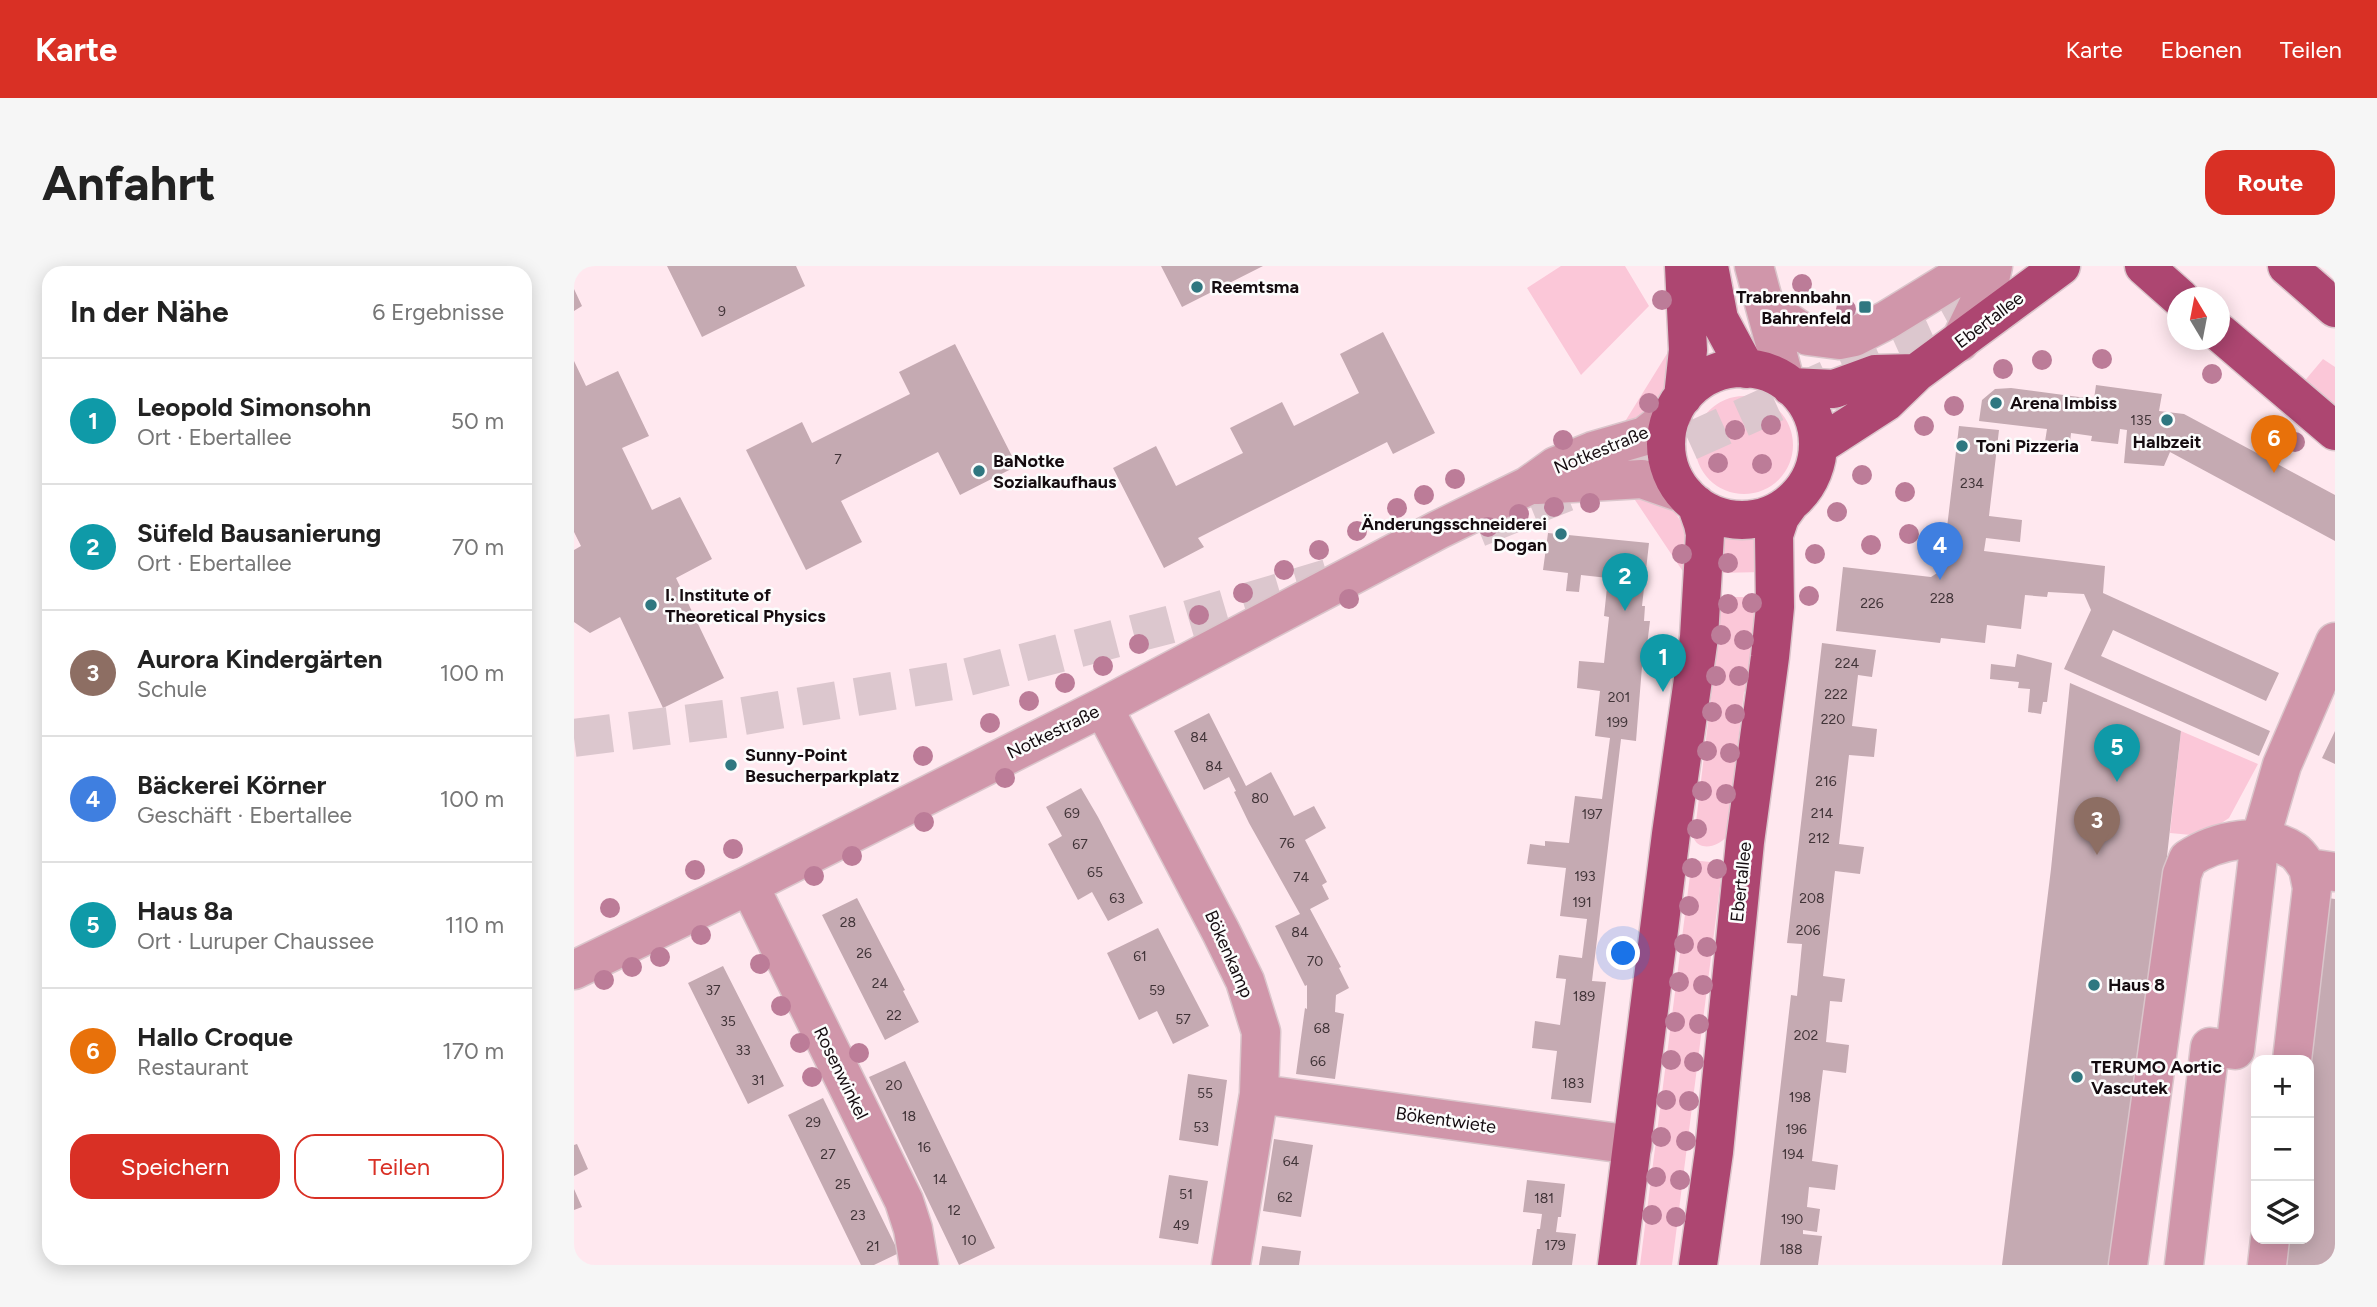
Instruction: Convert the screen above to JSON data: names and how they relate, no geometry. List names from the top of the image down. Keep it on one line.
{"streets":{"main road":["Ebertallee"],"street":["Notkestraße","Bökenkamp","Rosenwinkel","Bökentwiete"]},"crossings":[["Ebertallee","Notkestraße"],["Notkestraße","Bökenkamp"],["Notkestraße","Rosenwinkel"],["Bökenkamp","Bökentwiete"]],"places":{"other":["Reemtsma","Arena Imbiss","Halbzeit","Toni Pizzeria","BaNotke Sozialkaufhaus","Änderungsschneiderei Dogan","I. Institute of Theoretical Physics","Sunny-Point Besucherparkplatz","Haus 8","TERUMO Aortic Vascutek"],"transit":["Trabrennbahn Bahrenfeld"]},"house_numbers":["9","135","7","234","228","226","224","222","201","220","199","84","84","216","80","69","214","197","212","76","67","65","193","74","63","208","191","28","206","84","26","61","70","24","37","59","189","22","57","35","68","202","33","66","31","183","20","55","198","18","29","53","196","16","27","194","64","14","25","51","62","181","12","23","190","49","10","179","21","188"],"north":"top","page":{"header":"Karte","nav":["Karte","Ebenen","Teilen"],"buttons":["Route",["Speichern","Teilen"]],"title":"Anfahrt","heading":["In der Nähe","6 Ergebnisse"],"list":[{"mark":"1","name":"Leopold Simonsohn","note":"Ort · Ebertallee","value":"50 m"},{"mark":"2","name":"Süfeld Bausanierung","note":"Ort · Ebertallee","value":"70 m"},{"mark":"3","name":"Aurora Kindergärten","note":"Schule","value":"100 m"},{"mark":"4","name":"Bäckerei Körner","note":"Geschäft · Ebertallee","value":"100 m"},{"mark":"5","name":"Haus 8a","note":"Ort · Luruper Chaussee","value":"110 m"},{"mark":"6","name":"Hallo Croque","note":"Restaurant","value":"170 m"}],"pins":["6","4","2","1","5","3"],"map_buttons":["+","−"]}}
